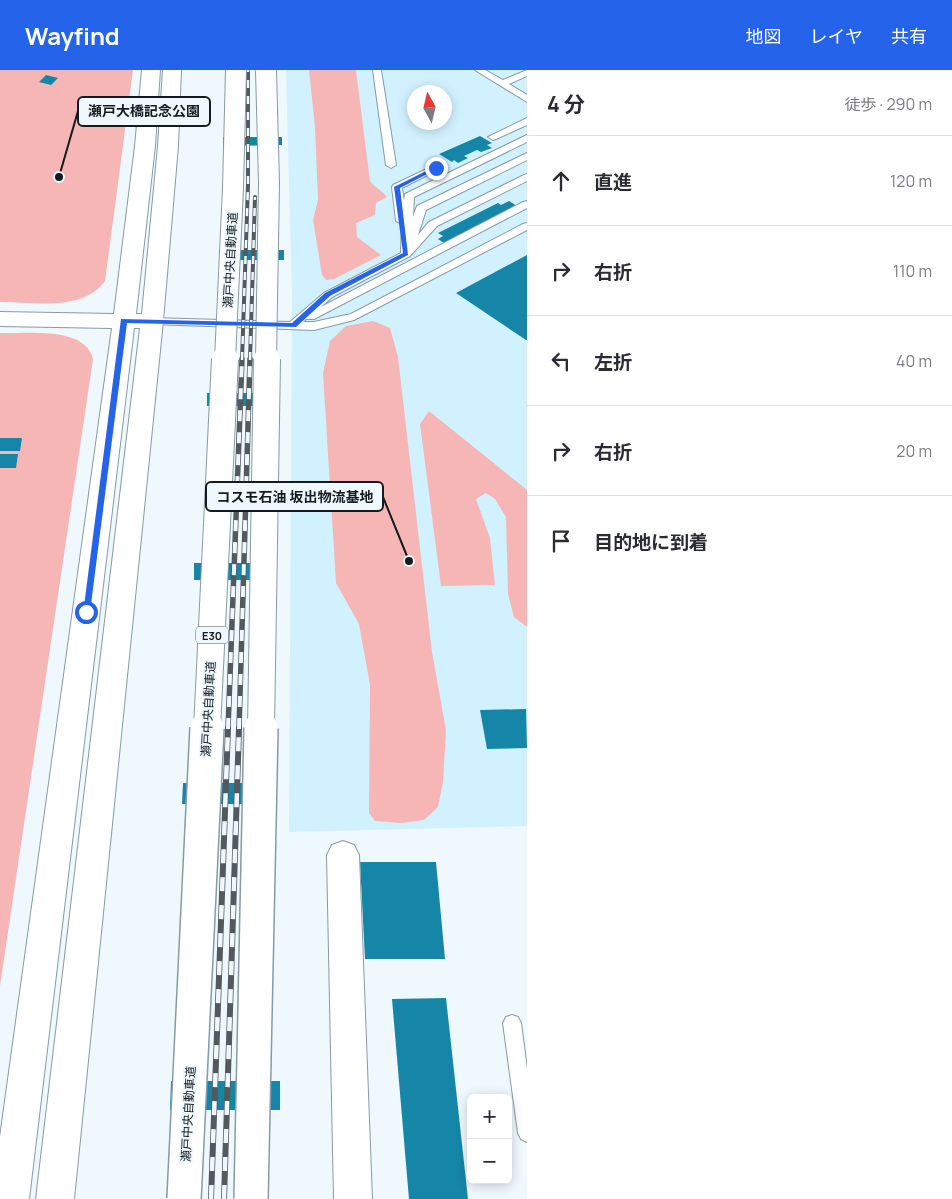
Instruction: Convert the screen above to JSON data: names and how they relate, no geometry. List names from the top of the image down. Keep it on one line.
{"streets":{"main road":["瀬戸中央自動車道","E30"]},"places":["瀬戸大橋記念公園","コスモ石油 坂出物流基地"],"north":"top","page":{"header":"Wayfind","nav":["地図","レイヤ","共有"],"heading":["4 分","徒歩 · 290 m"],"list":[["直進","120 m"],["右折","110 m"],["左折","40 m"],["右折","20 m"],"目的地に到着"],"map_buttons":["+","−"]}}
